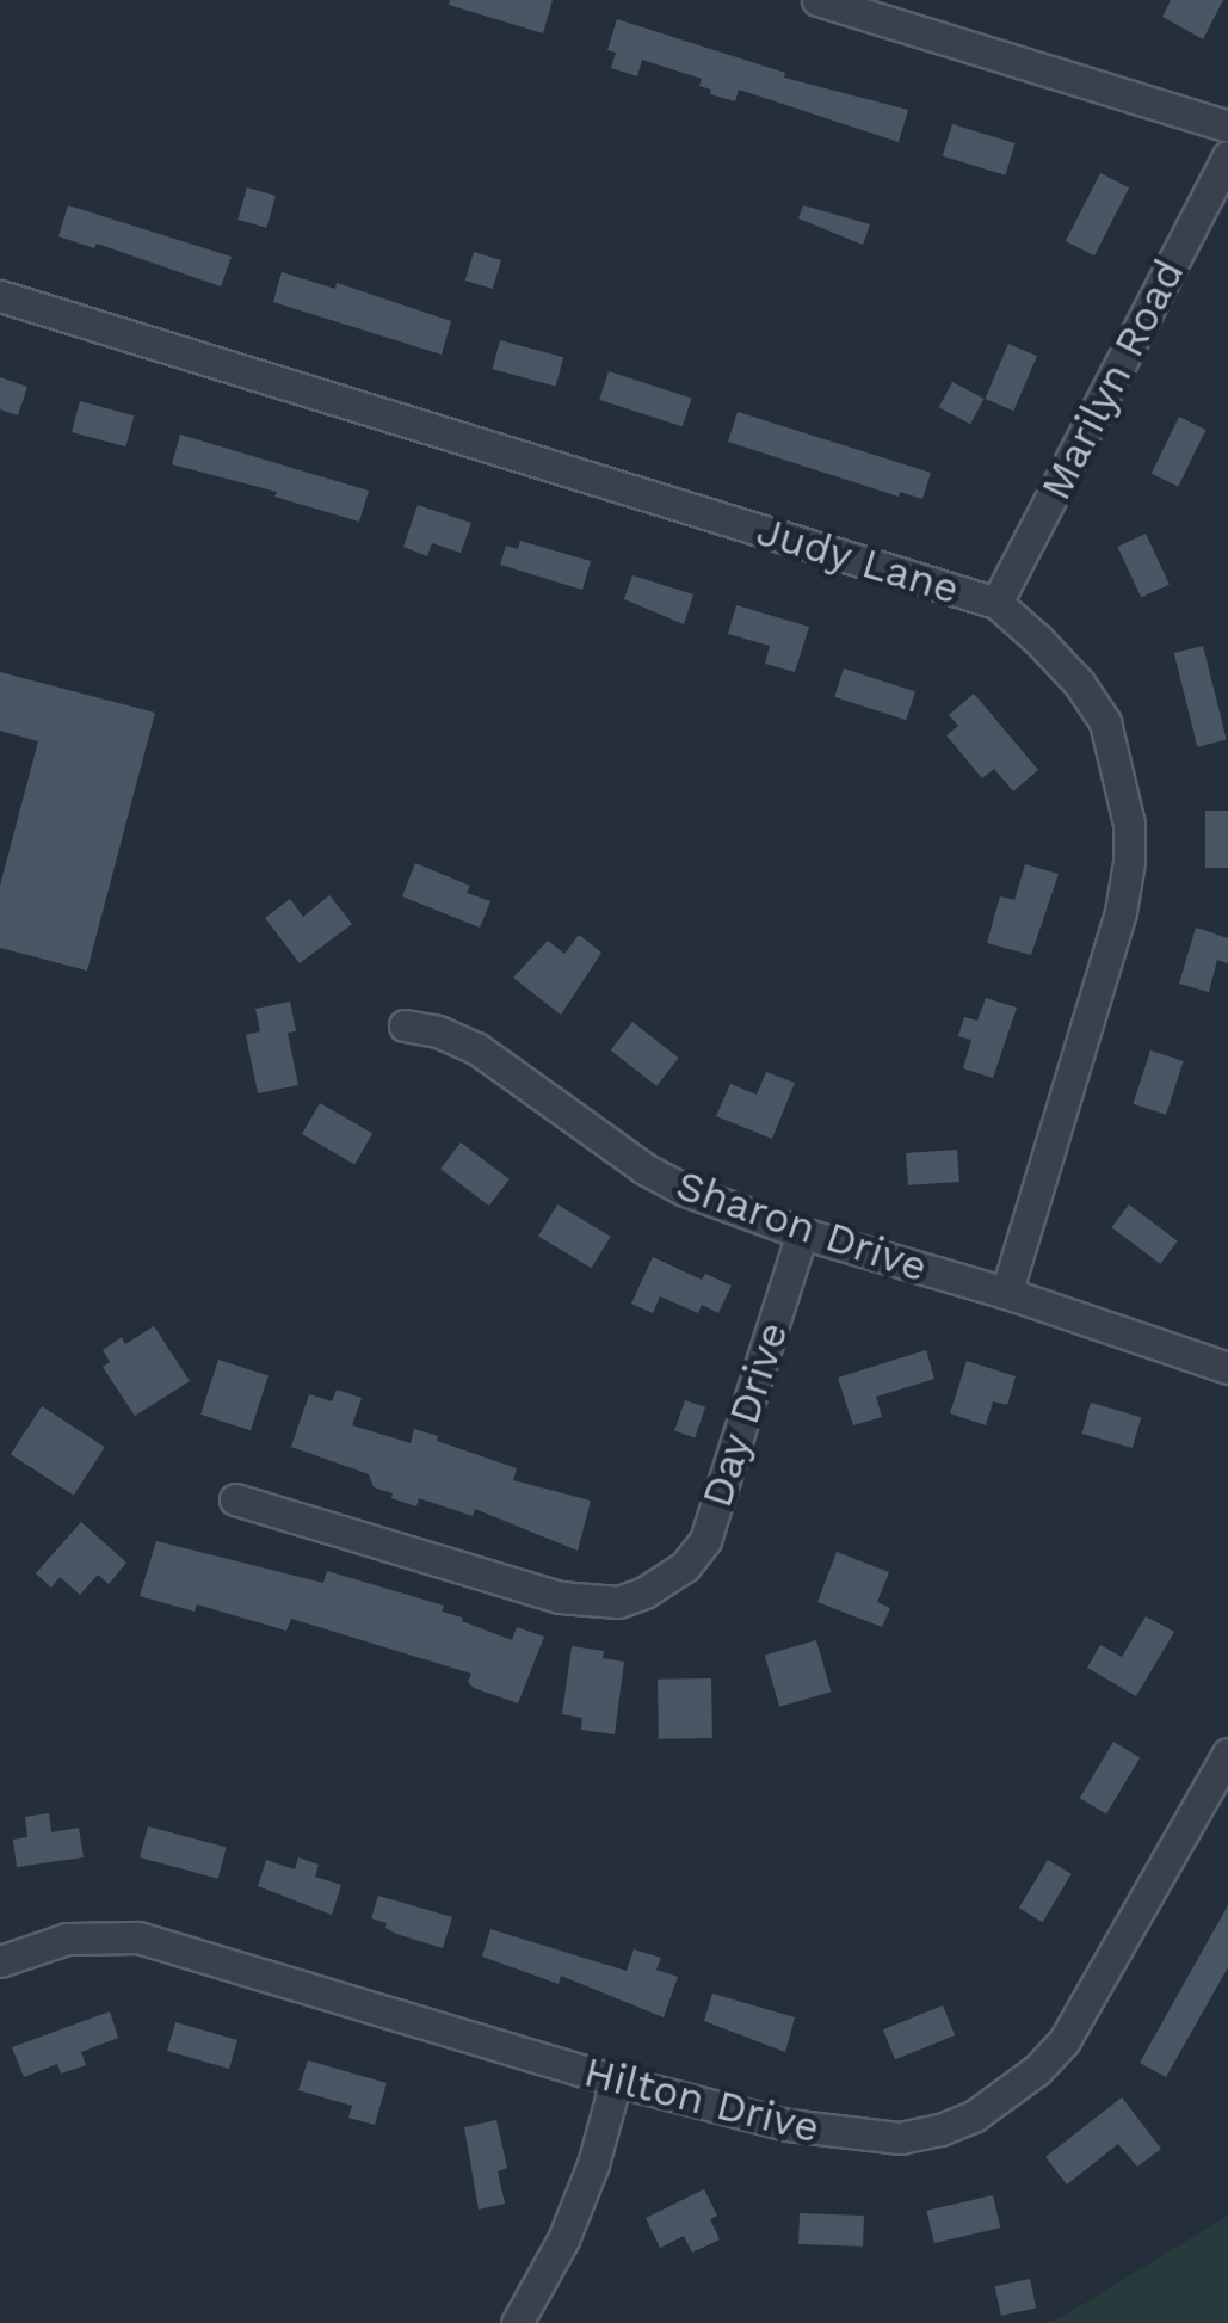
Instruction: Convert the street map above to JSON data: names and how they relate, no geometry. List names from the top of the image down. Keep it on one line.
{"streets":{"street":["Marilyn Road","Judy Lane","Sharon Drive","Day Drive","Hilton Drive"]},"crossings":[["Marilyn Road","Judy Lane"],["Judy Lane","Sharon Drive"],["Sharon Drive","Day Drive"]]}
